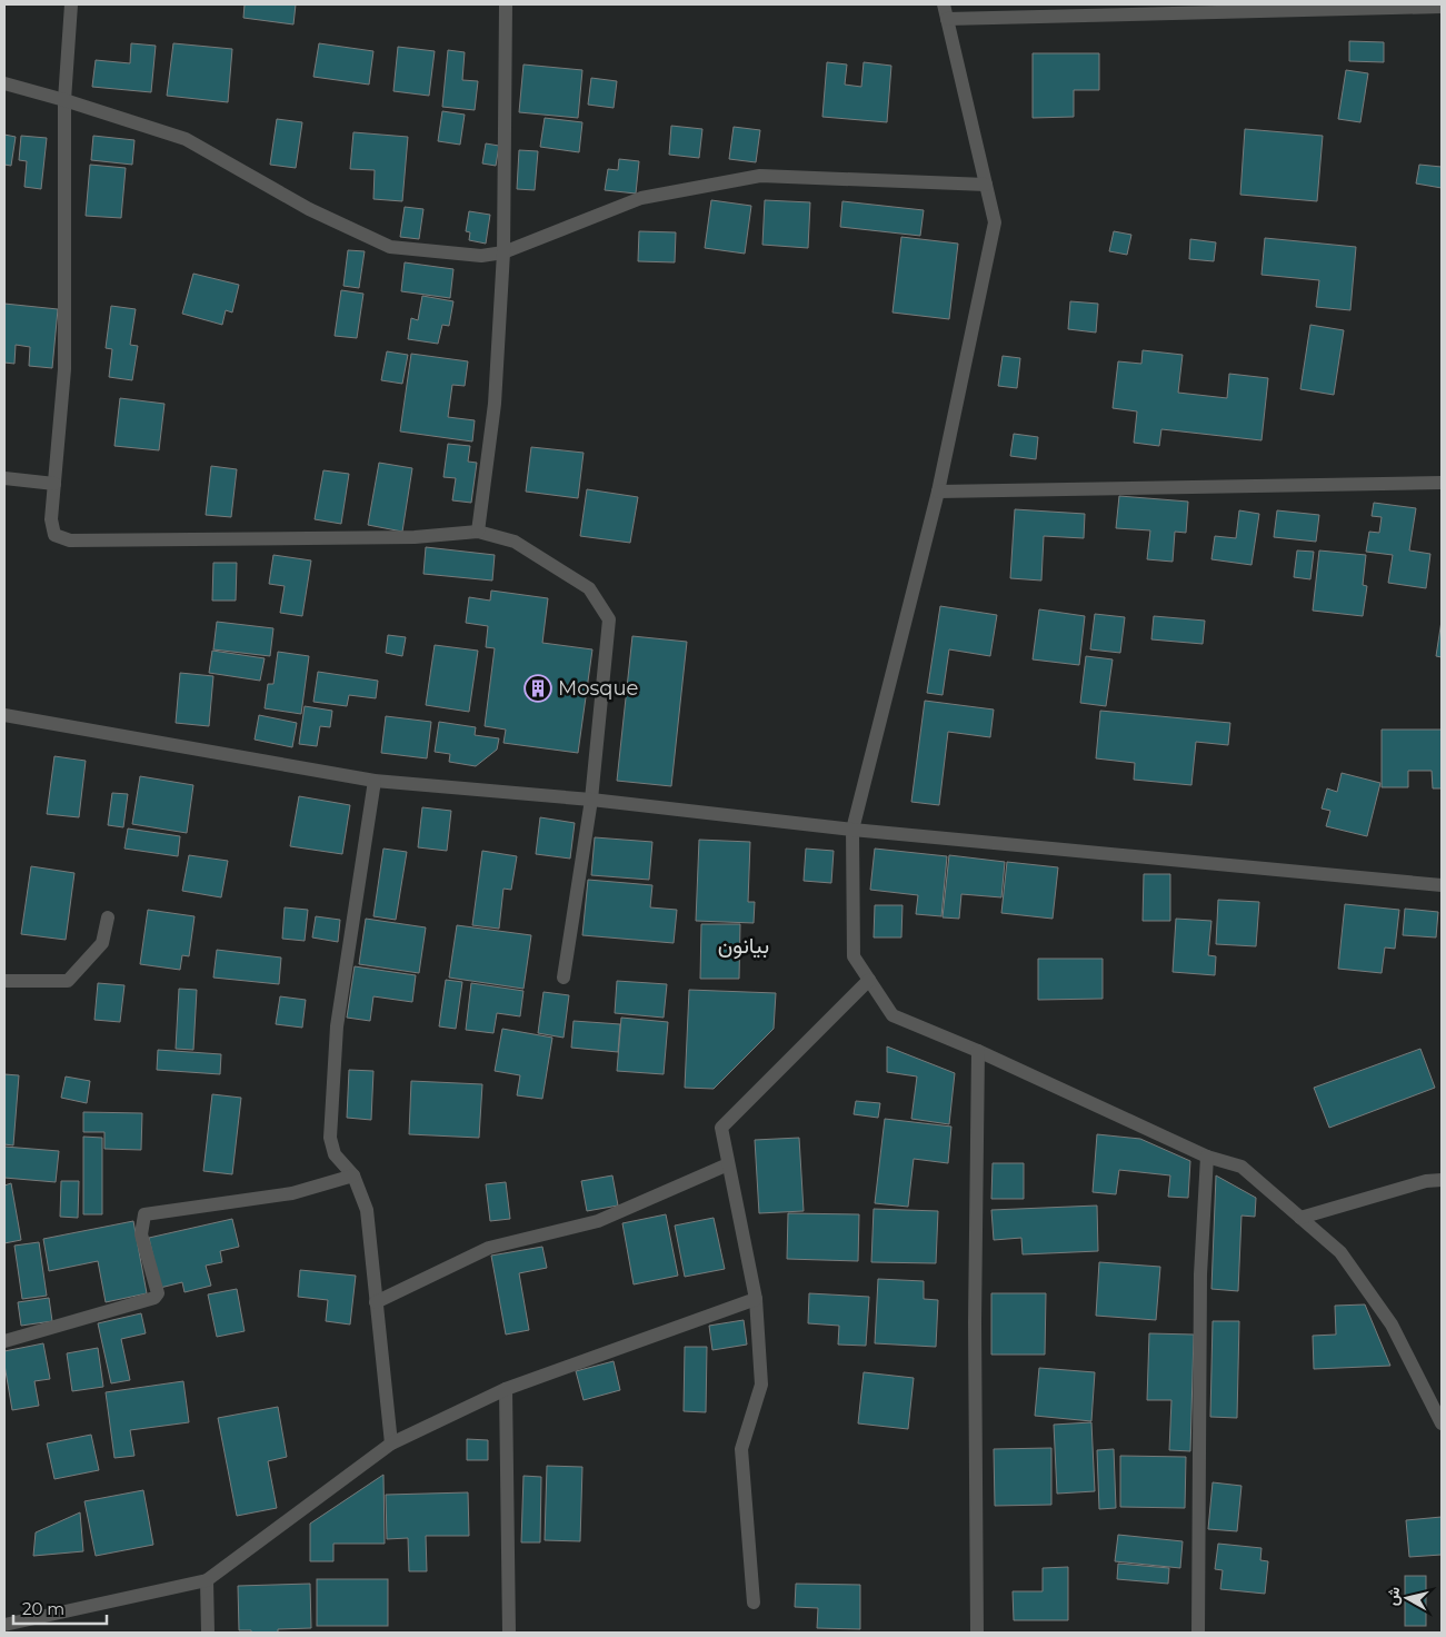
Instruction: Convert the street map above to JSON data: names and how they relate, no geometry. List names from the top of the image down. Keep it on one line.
{"districts":["بيانون"],"places":{"building":["Mosque"]},"scale_bar":"20 m","north":"left"}
